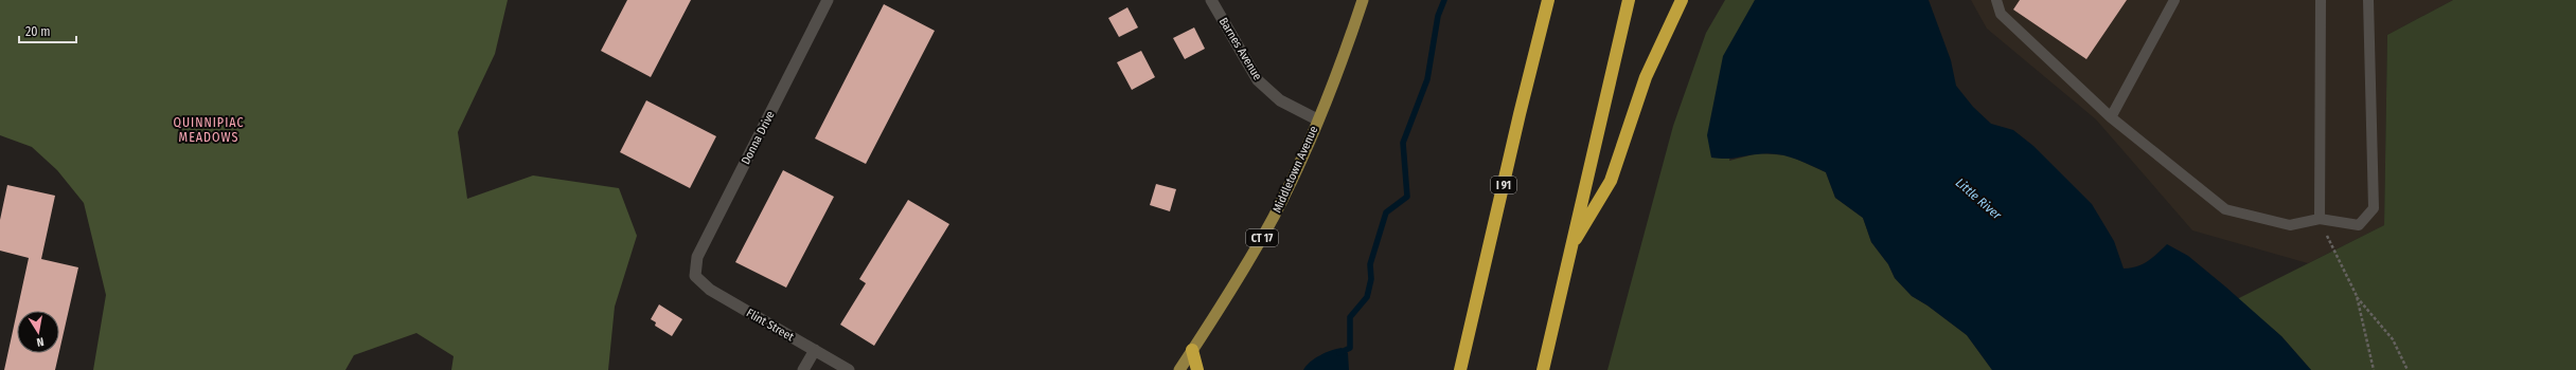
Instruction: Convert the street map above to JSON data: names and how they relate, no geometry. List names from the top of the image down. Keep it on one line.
{"streets":{"highway":["I 91"],"main road":["Middletown Avenue","CT 17"],"street":["Barnes Avenue","Donna Drive","Flint Street"]},"crossings":[["Barnes Avenue","Middletown Avenue"],["Donna Drive","Flint Street"]],"districts":["QUINNIPIAC MEADOWS"],"water":["Little River"],"scale_bar":"20 m","north":"bottom"}
